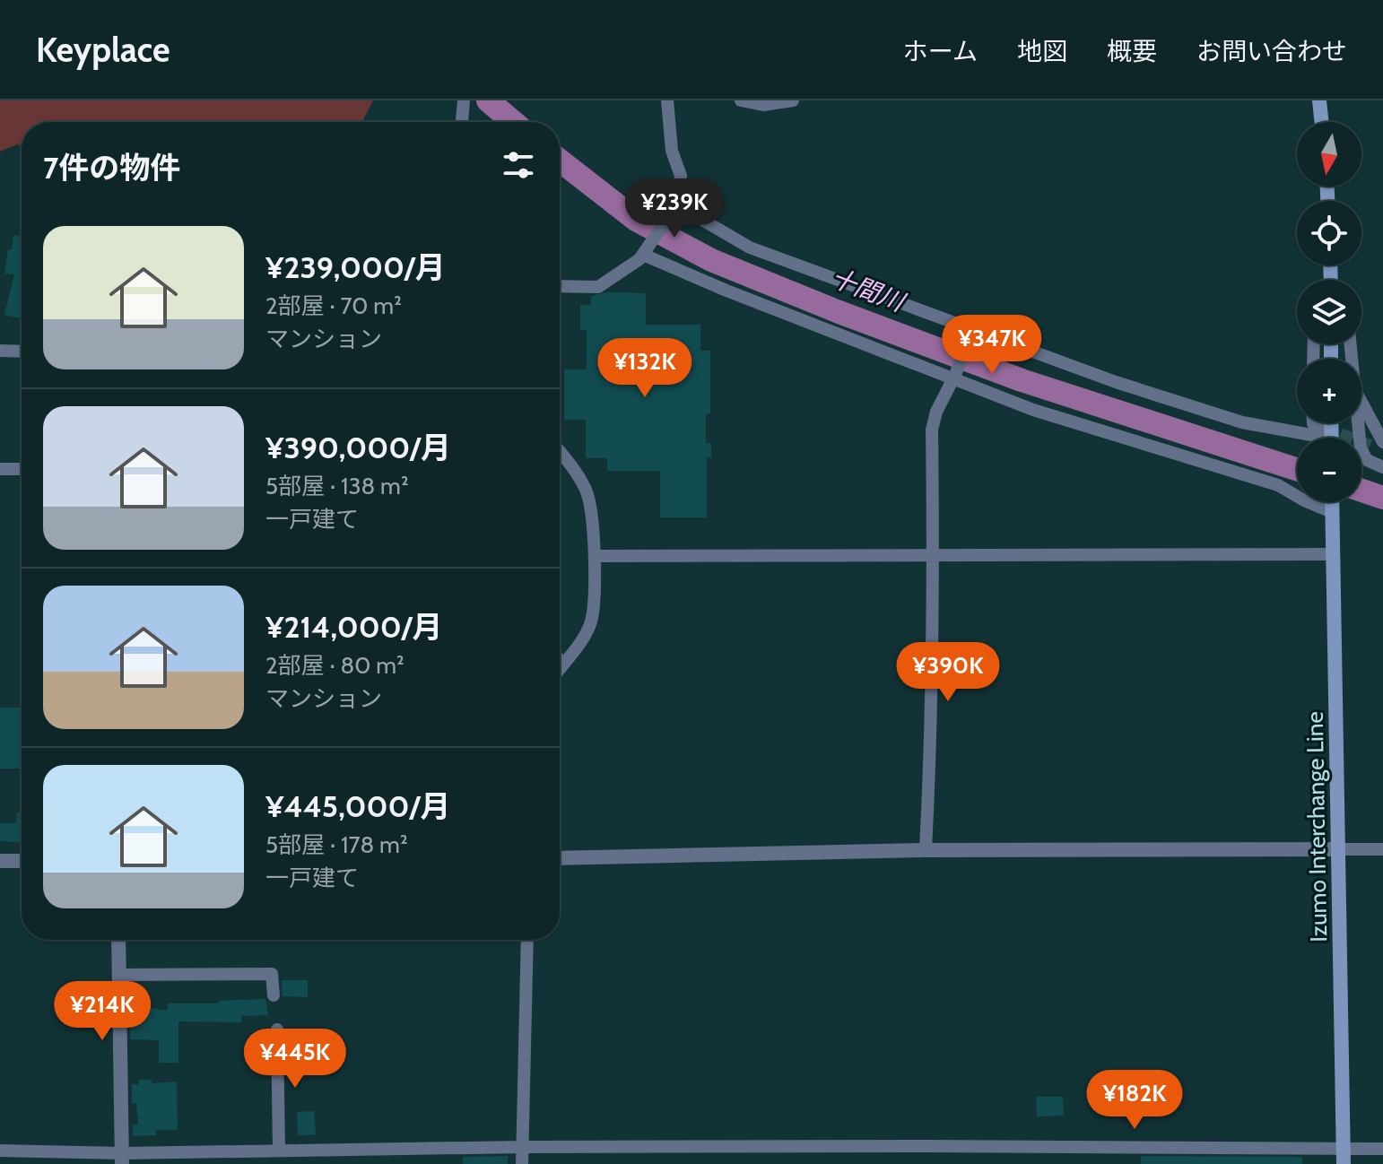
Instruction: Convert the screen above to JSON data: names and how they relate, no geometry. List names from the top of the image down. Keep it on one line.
{"streets":{"main road":["Izumo Interchange Line"]},"water":["十間川"],"north":"bottom","page":{"header":"Keyplace","nav":["ホーム","地図","概要","お問い合わせ"],"map_buttons":["+","−"],"heading":"7件の物件","price":["¥239K","¥347K","¥132K","¥390K","¥214K","¥445K","¥182K"],"list":[{"name":"¥239,000/月","note":"2部屋 · 70 m² · マンション"},{"name":"¥390,000/月","note":"5部屋 · 138 m² · 一戸建て"},{"name":"¥214,000/月","note":"2部屋 · 80 m² · マンション"},{"name":"¥445,000/月","note":"5部屋 · 178 m² · 一戸建て"}]}}
